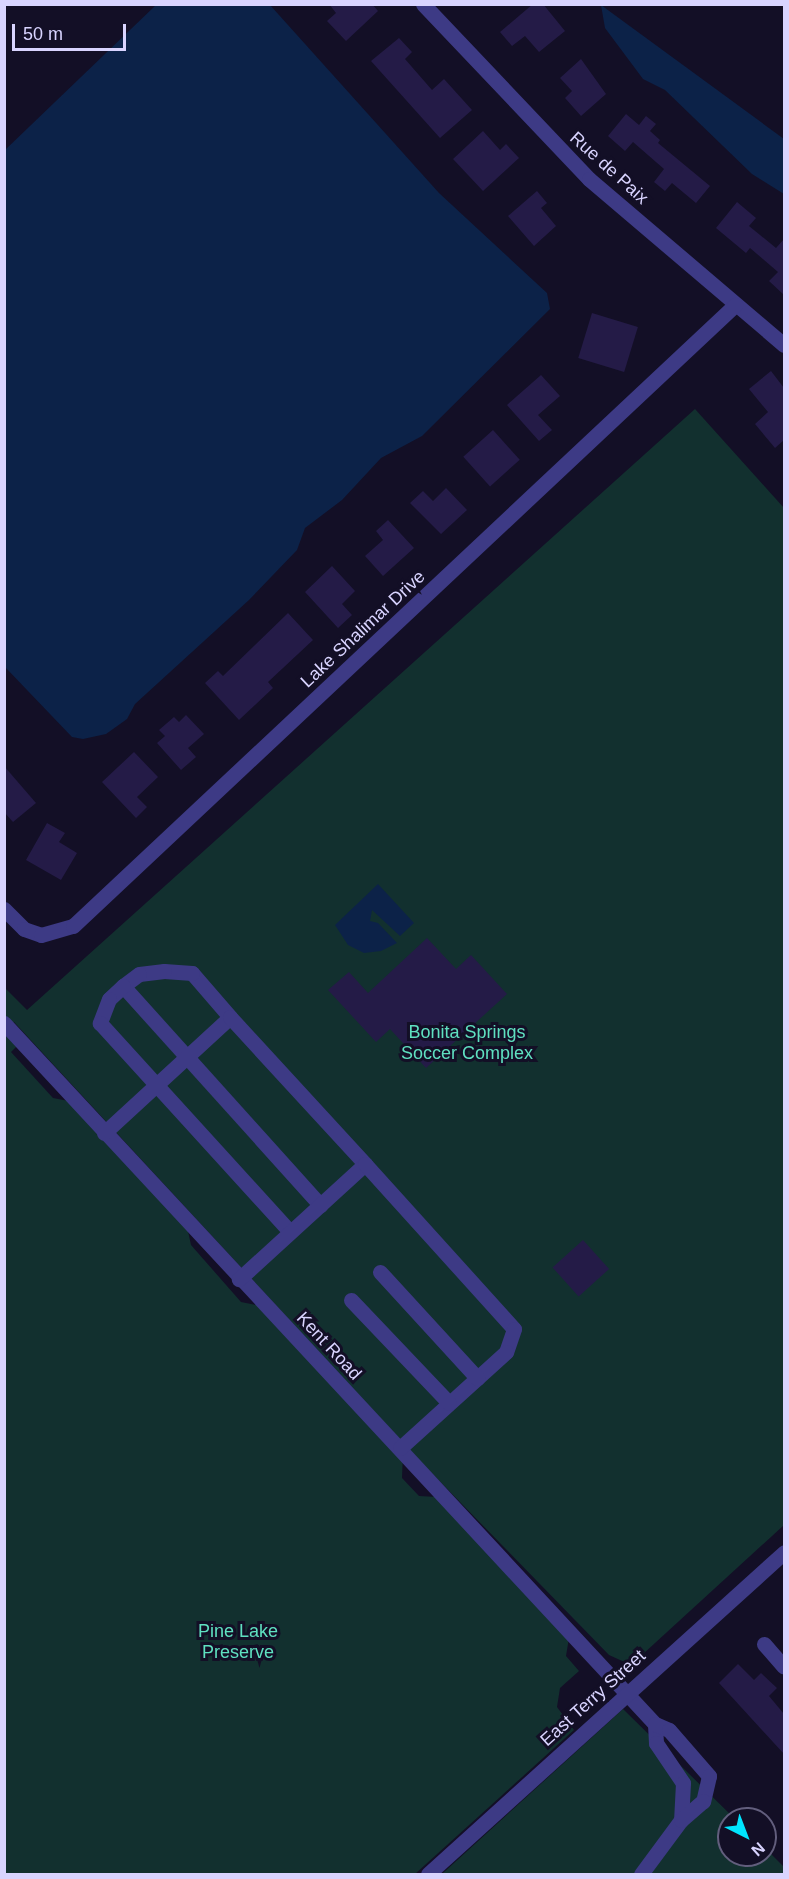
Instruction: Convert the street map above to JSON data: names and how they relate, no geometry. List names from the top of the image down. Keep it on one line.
{"streets":{"street":["Rue de Paix","Lake Shalimar Drive","Kent Road","East Terry Street"]},"crossings":[["Rue de Paix","Lake Shalimar Drive"],["Kent Road","East Terry Street"]],"parks":["Bonita Springs Soccer Complex","Pine Lake Preserve"],"scale_bar":"50 m","north":"bottom right"}
